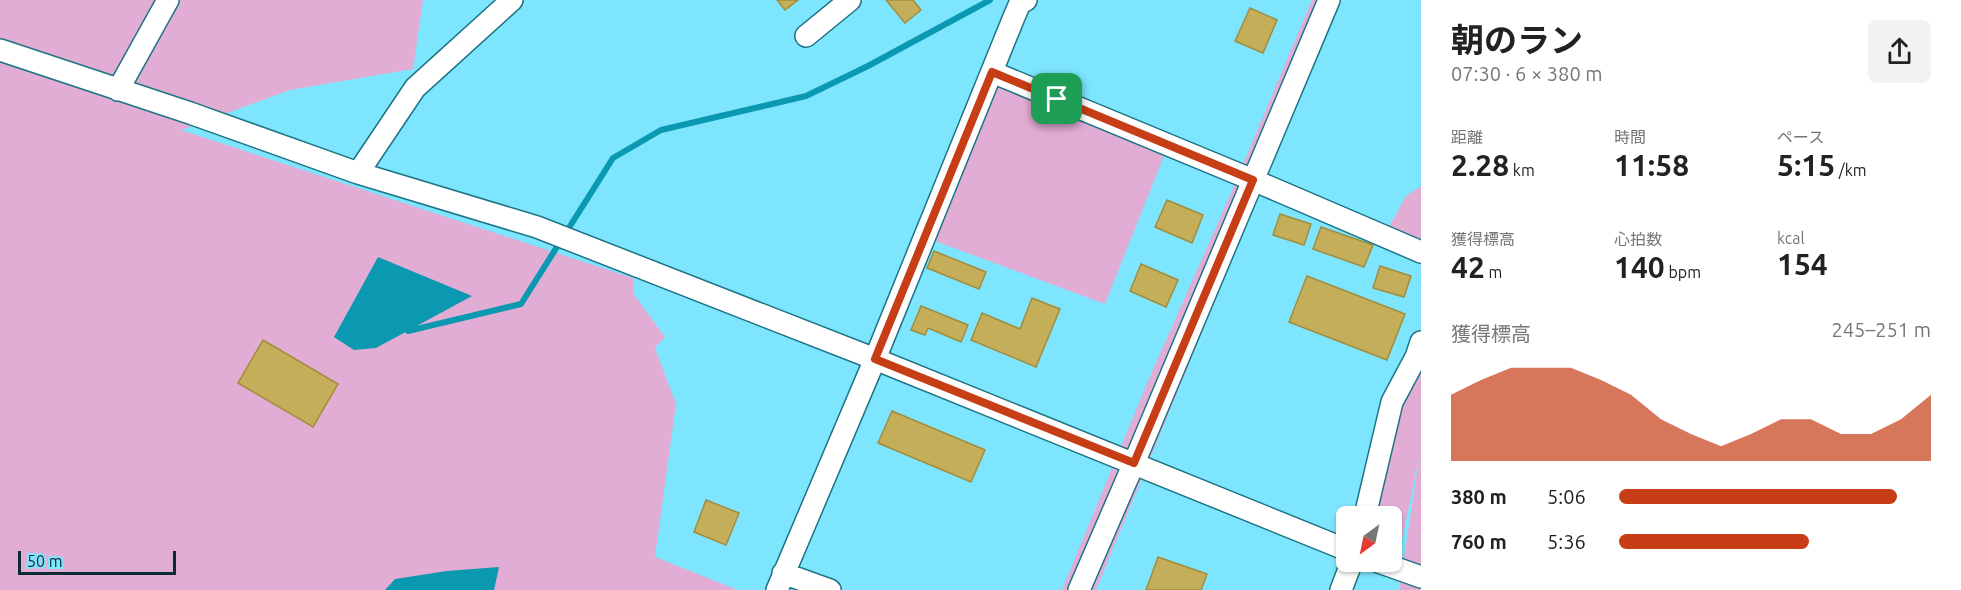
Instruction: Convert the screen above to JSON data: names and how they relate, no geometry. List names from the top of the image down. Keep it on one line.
{"scale_bar":"50 m","north":"bottom left","page":{"heading":["朝のラン","07:30 · 6 × 380 m"],"stats":[["距離","2.28 km"],["時間","11:58"],["ペース","5:15 /km"],["獲得標高","42 m"],["心拍数","140 bpm"],["kcal","154"]],"chart":["獲得標高","245–251 m"],"list":[{"name":"380 m","note":"5:06"},{"name":"760 m","note":"5:36"}],"scale":"50 m"}}
